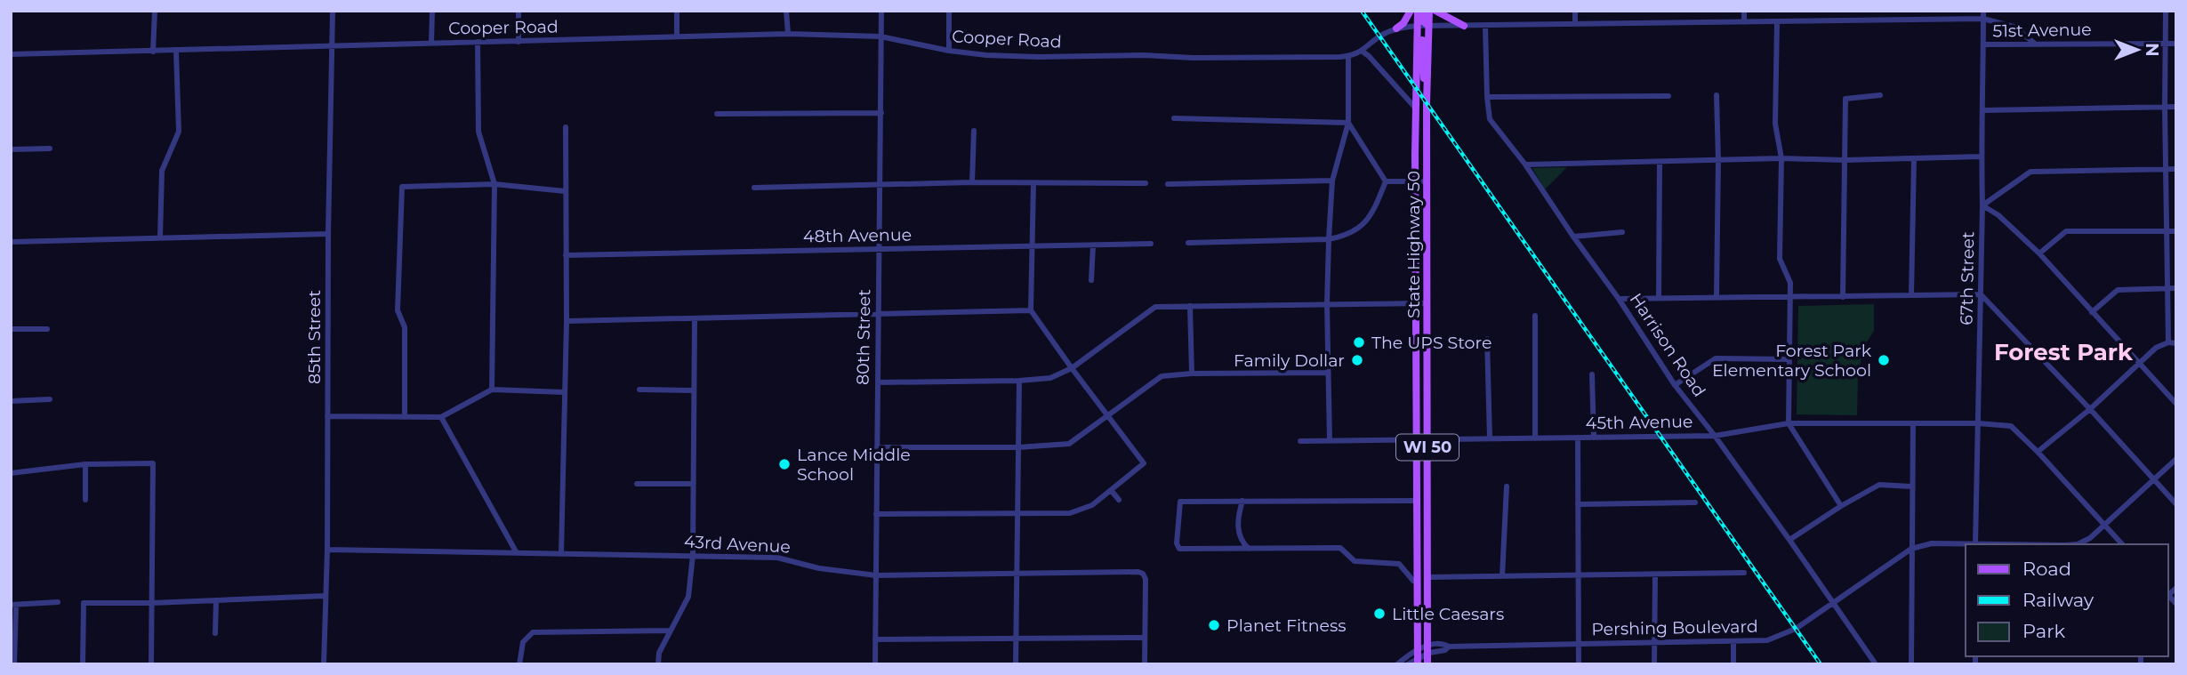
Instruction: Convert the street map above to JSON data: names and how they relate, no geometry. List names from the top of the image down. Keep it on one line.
{"streets":{"main road":["State Highway 50","WI 50"],"street":["Cooper Road","51st Avenue","48th Avenue","67th Street","85th Street","80th Street","Harrison Road","45th Avenue","43rd Avenue","Pershing Boulevard"]},"crossings":[["Cooper Road","85th Street"],["Cooper Road","80th Street"],["51st Avenue","67th Street"],["48th Avenue","80th Street"],["State Highway 50","45th Avenue"],["State Highway 50","Pershing Boulevard"],["67th Street","45th Avenue"],["67th Street","Pershing Boulevard"],["85th Street","43rd Avenue"],["80th Street","43rd Avenue"],["Harrison Road","45th Avenue"],["Harrison Road","Pershing Boulevard"],["45th Avenue","Pershing Boulevard"]],"districts":["Forest Park"],"places":["The UPS Store","Family Dollar","Forest Park Elementary School","Lance Middle School","Little Caesars","Planet Fitness"],"legend":["Road","Railway","Park"],"north":"right"}
